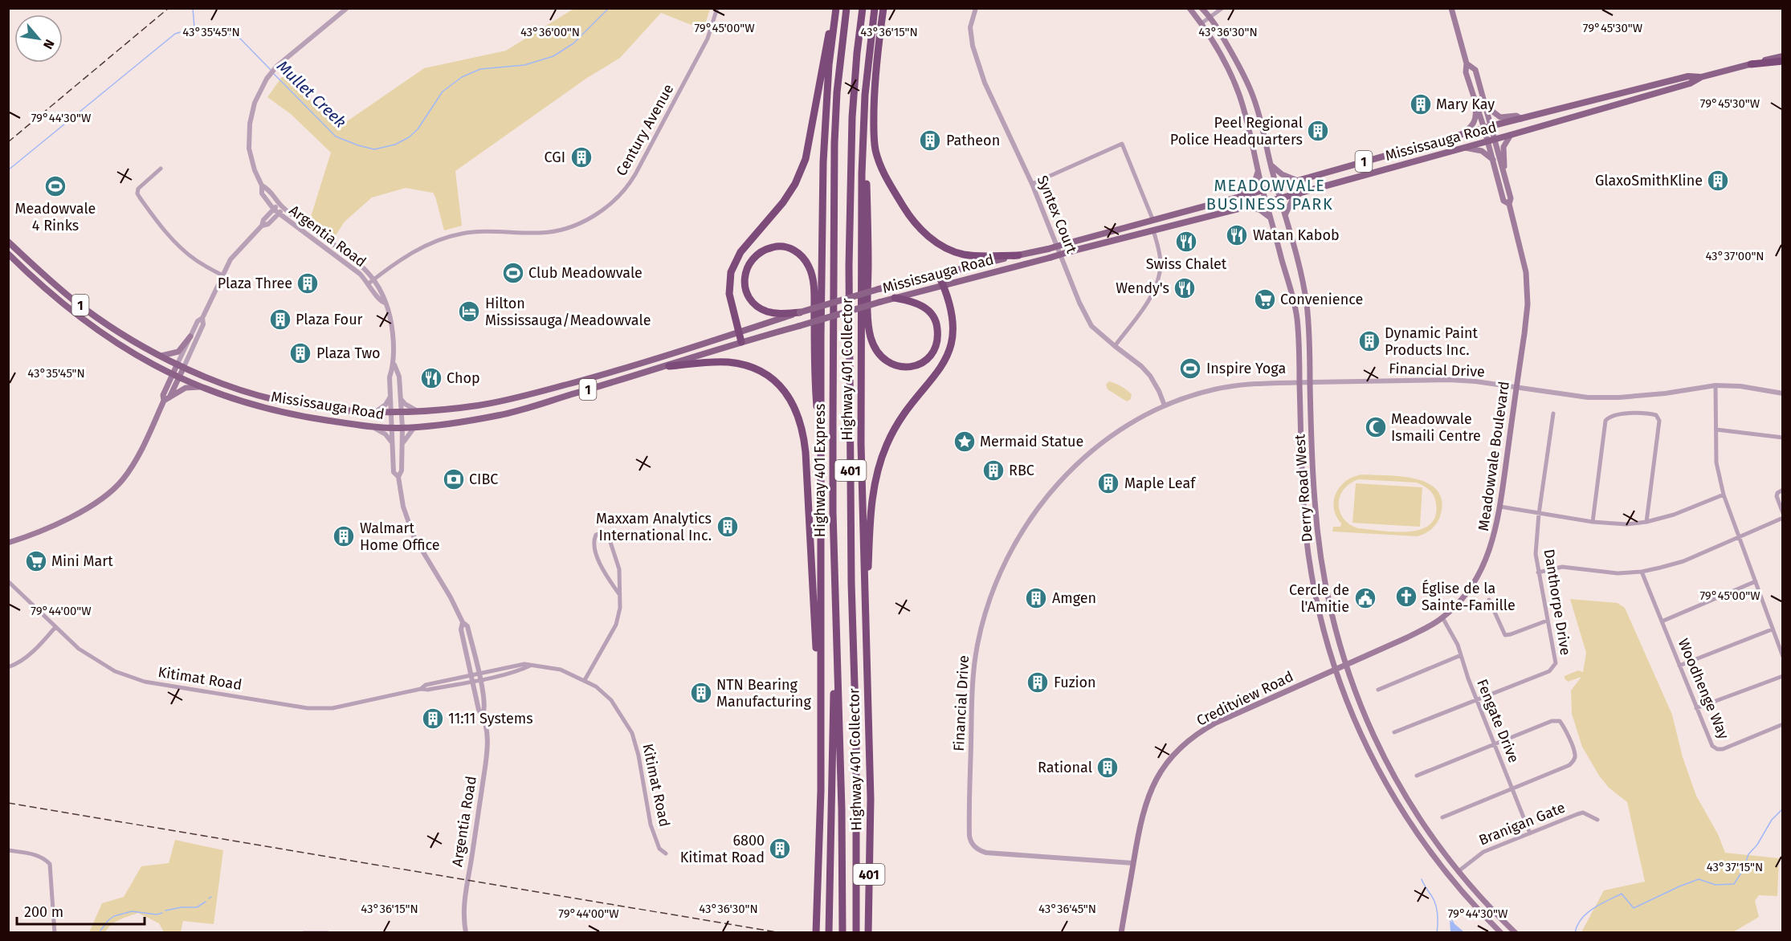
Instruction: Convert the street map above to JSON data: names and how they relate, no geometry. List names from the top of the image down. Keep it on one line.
{"streets":{"highway":["Highway 401 Collector","Highway 401 Express","401"],"main road":["Mississauga Road","1","Meadowvale Boulevard","Derry Road West","Creditview Road"],"street":["Century Avenue","Syntex Court","Argentia Road","Financial Drive","Danthorpe Drive","Kitimat Road","Woodhenge Way","Fengate Drive","Branigan Gate"]},"crossings":[["Century Avenue","Argentia Road"],["Mississauga Road","1"],["Mississauga Road","Argentia Road"],["Mississauga Road","Meadowvale Boulevard"],["Mississauga Road","Derry Road West"],["Syntex Court","Financial Drive"],["Argentia Road","Kitimat Road"],["Financial Drive","Meadowvale Boulevard"],["Financial Drive","Derry Road West"],["Financial Drive","Creditview Road"],["Meadowvale Boulevard","Derry Road West"],["Meadowvale Boulevard","Creditview Road"],["Meadowvale Boulevard","Fengate Drive"],["Derry Road West","Creditview Road"],["Derry Road West","Branigan Gate"],["Danthorpe Drive","Fengate Drive"],["Fengate Drive","Branigan Gate"]],"districts":["MEADOWVALE BUSINESS PARK"],"water":["Mullet Creek"],"places":{"building":["Mary Kay","Peel Regional Police Headquarters","Patheon","CGI","GlaxoSmithKline","Plaza Three","Plaza Four","Dynamic Paint Products Inc.","Plaza Two","RBC","Maple Leaf","Maxxam Analytics International Inc.","Walmart Home Office","Amgen","Fuzion","NTN Bearing Manufacturing","11:11 Systems","Rational","6800 Kitimat Road"],"sports":["Meadowvale 4 Rinks","Club Meadowvale","Inspire Yoga"],"restaurant":["Watan Kabob","Swiss Chalet","Wendy's","Chop"],"supermarket":["Convenience","Mini Mart"],"hotel":["Hilton Mississauga/Meadowvale"],"mosque":["Meadowvale Ismaili Centre"],"place":["Mermaid Statue"],"bank":["CIBC"],"church":["Église de la Sainte-Famille"],"public building":["Cercle de l'Amitie"]},"scale_bar":"200 m","north":"bottom right","coordinates":["79°45'00\"W","79°45'30\"W","43°35'45\"N","43°36'00\"N","43°36'15\"N","43°36'30\"N","79°44'30\"W","43°37'00\"N","79°44'00\"W","43°37'15\"N","43°36'45\"N"]}
